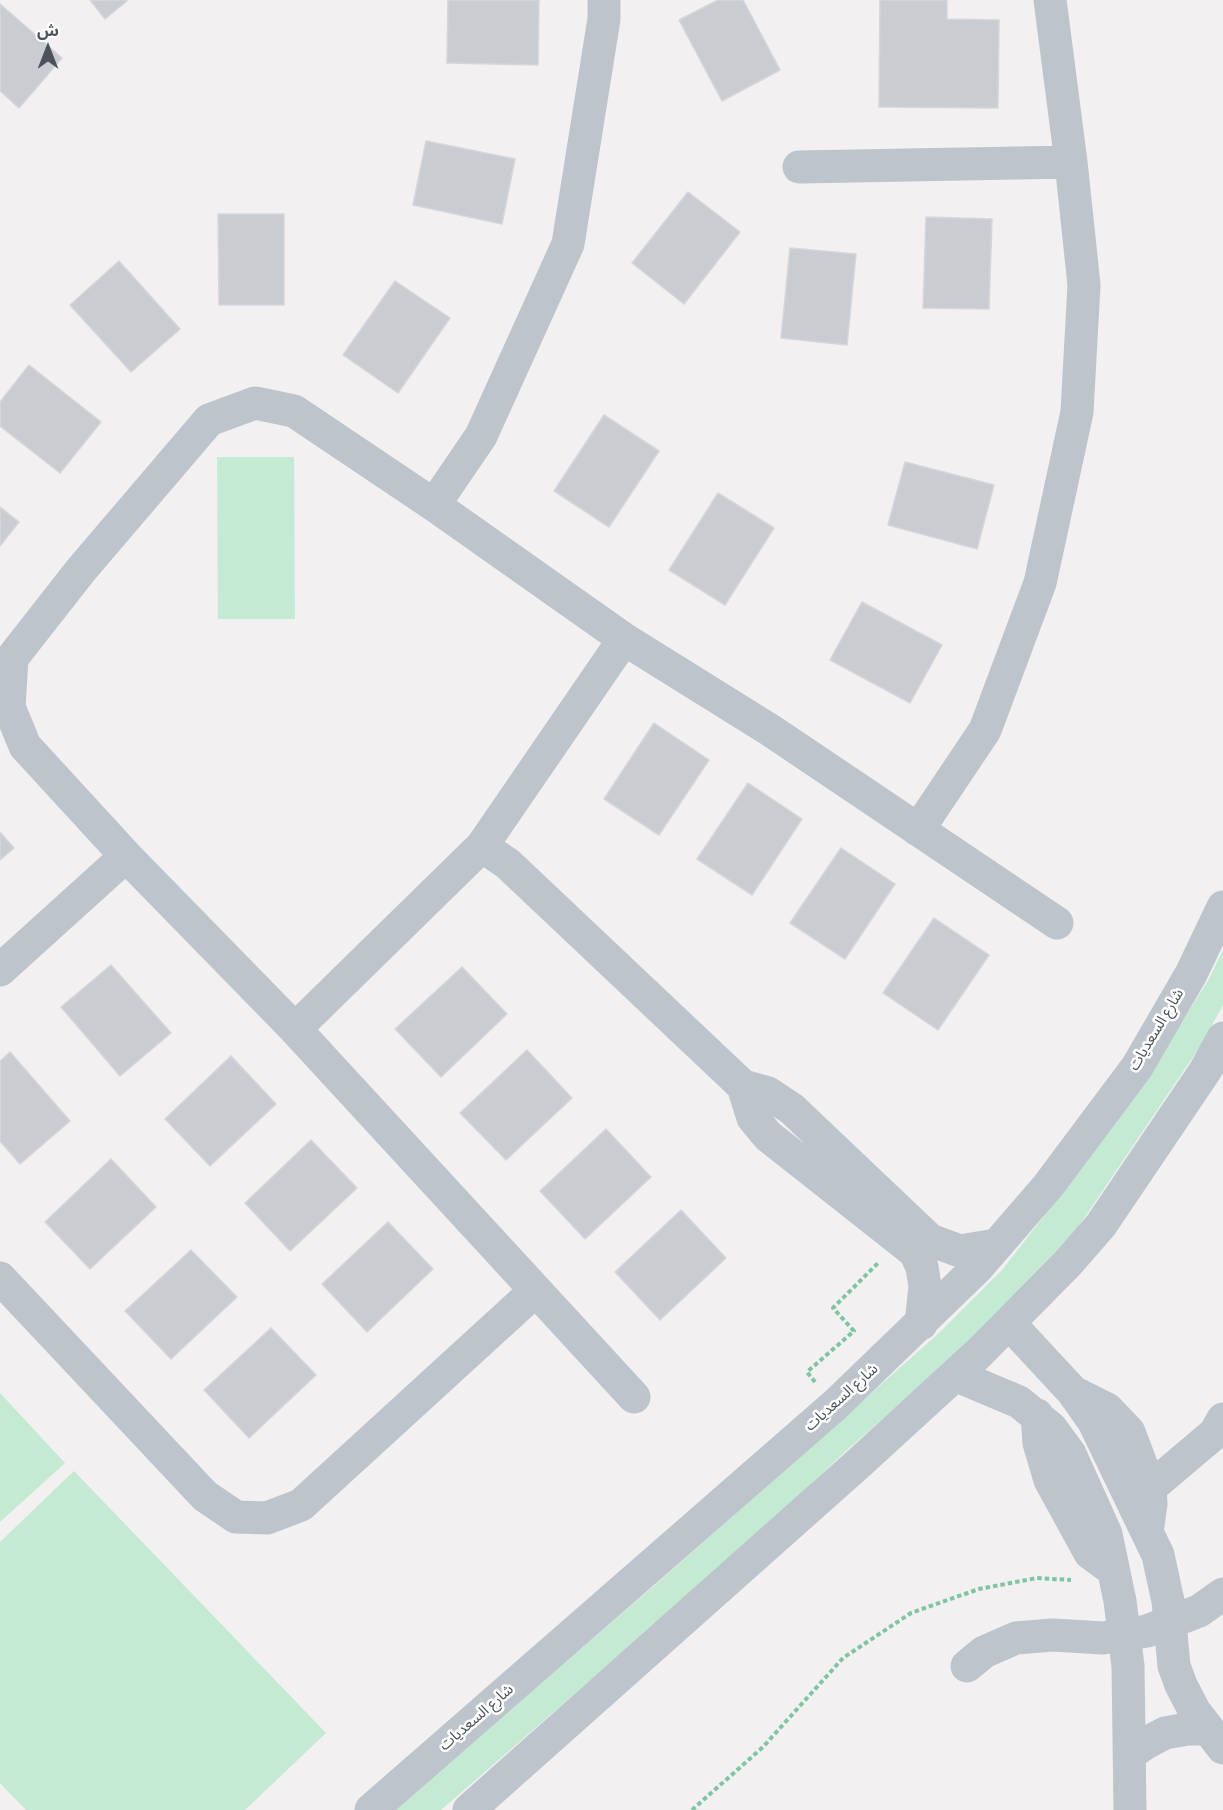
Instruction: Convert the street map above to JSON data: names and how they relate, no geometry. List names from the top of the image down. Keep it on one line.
{"streets":{"street":["شارع السعديات"]},"north":"top"}
